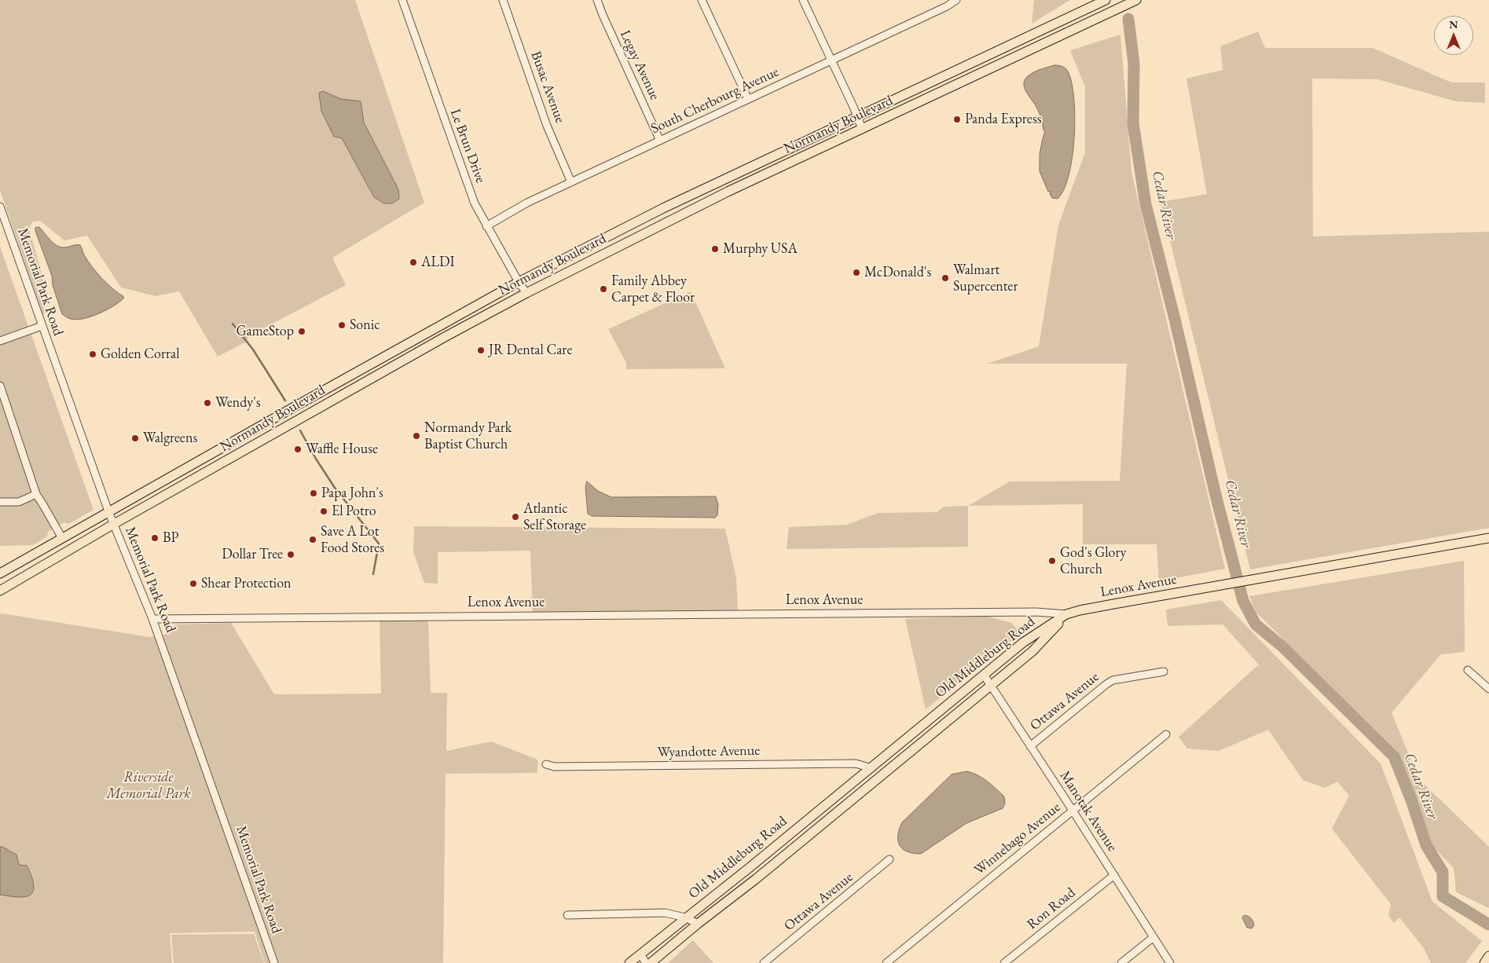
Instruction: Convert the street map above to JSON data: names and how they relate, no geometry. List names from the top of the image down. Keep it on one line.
{"streets":{"main road":["Normandy Boulevard","Lenox Avenue","Old Middleburg Road"],"street":["Legay Avenue","Busac Avenue","South Cherbourg Avenue","Le Brun Drive","Memorial Park Road","Ottawa Avenue","Wyandotte Avenue","Manotak Avenue","Winnebago Avenue","Ron Road"]},"crossings":[["Legay Avenue","South Cherbourg Avenue"],["Busac Avenue","South Cherbourg Avenue"],["South Cherbourg Avenue","Le Brun Drive"],["Normandy Boulevard","Le Brun Drive"],["Normandy Boulevard","Memorial Park Road"],["Memorial Park Road","Lenox Avenue"],["Lenox Avenue","Old Middleburg Road"],["Old Middleburg Road","Wyandotte Avenue"],["Old Middleburg Road","Manotak Avenue"],["Ottawa Avenue","Manotak Avenue"],["Manotak Avenue","Winnebago Avenue"],["Manotak Avenue","Ron Road"]],"water":["Cedar River"],"parks":["Riverside Memorial Park"],"places":["Panda Express","Murphy USA","ALDI","McDonald's","Walmart Supercenter","Family Abbey Carpet & Floor","Sonic","GameStop","JR Dental Care","Golden Corral","Wendy's","Normandy Park Baptist Church","Walgreens","Waffle House","Papa John's","El Potro","Atlantic Self Storage","BP","Save A Lot Food Stores","Dollar Tree","God's Glory Church","Shear Protection"],"north":"top"}
